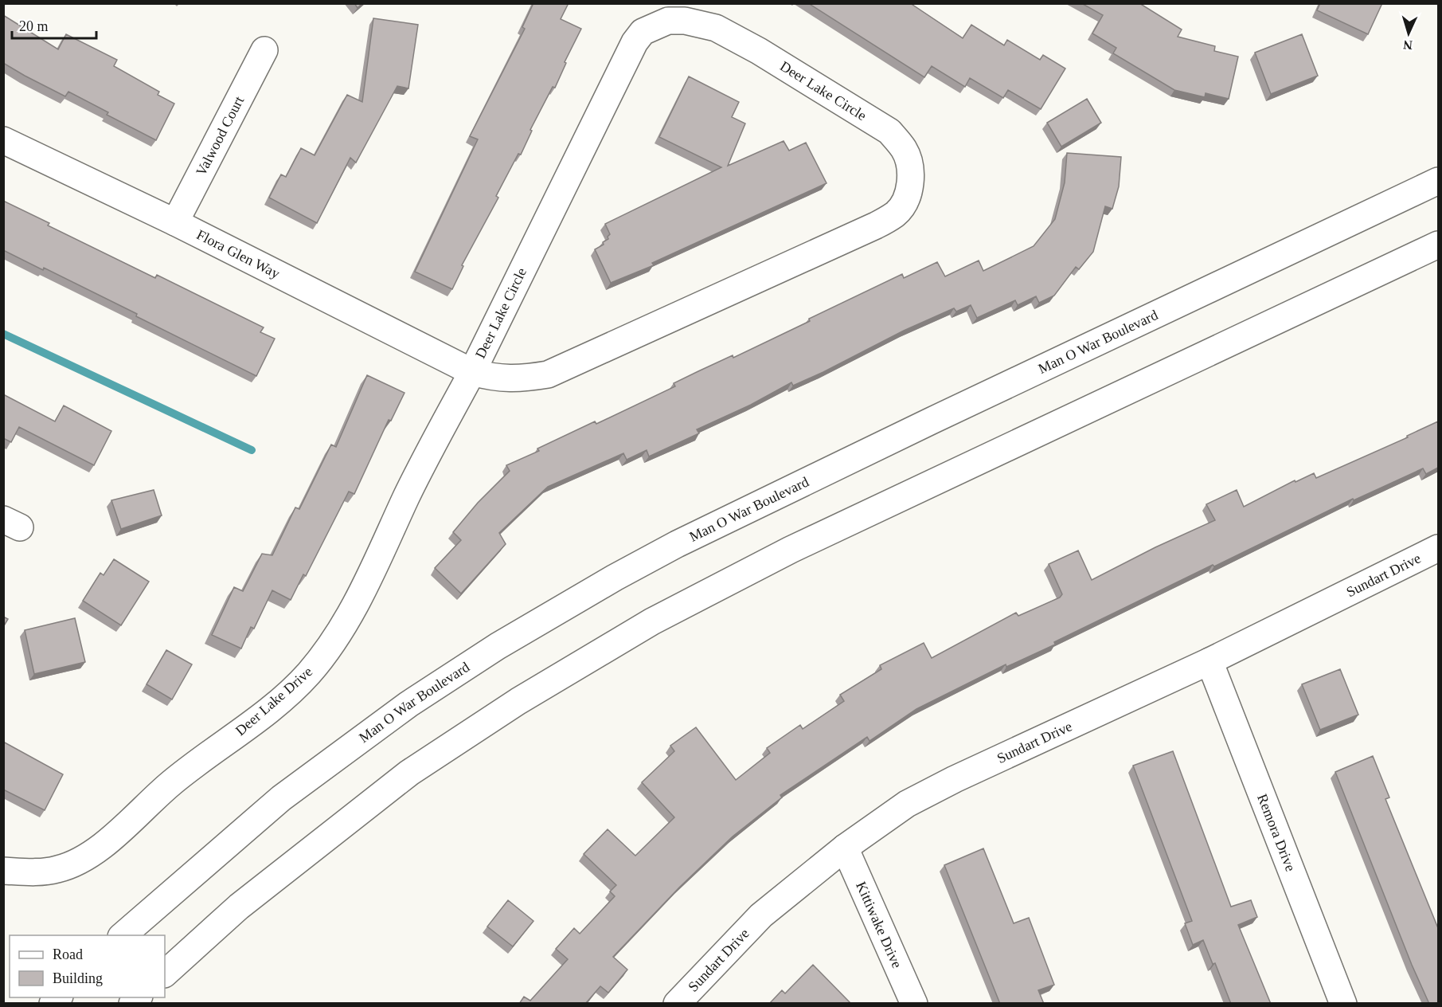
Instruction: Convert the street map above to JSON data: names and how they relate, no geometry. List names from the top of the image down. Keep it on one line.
{"streets":{"street":["Deer Lake Circle","Valwood Court","Flora Glen Way","Man O War Boulevard","Sundart Drive","Deer Lake Drive","Remora Drive","Kittiwake Drive"]},"crossings":[["Deer Lake Circle","Flora Glen Way"],["Deer Lake Circle","Deer Lake Drive"],["Valwood Court","Flora Glen Way"],["Flora Glen Way","Deer Lake Drive"],["Sundart Drive","Remora Drive"],["Sundart Drive","Kittiwake Drive"]],"legend":["Road","Building"],"scale_bar":"20 m","north":"bottom"}
